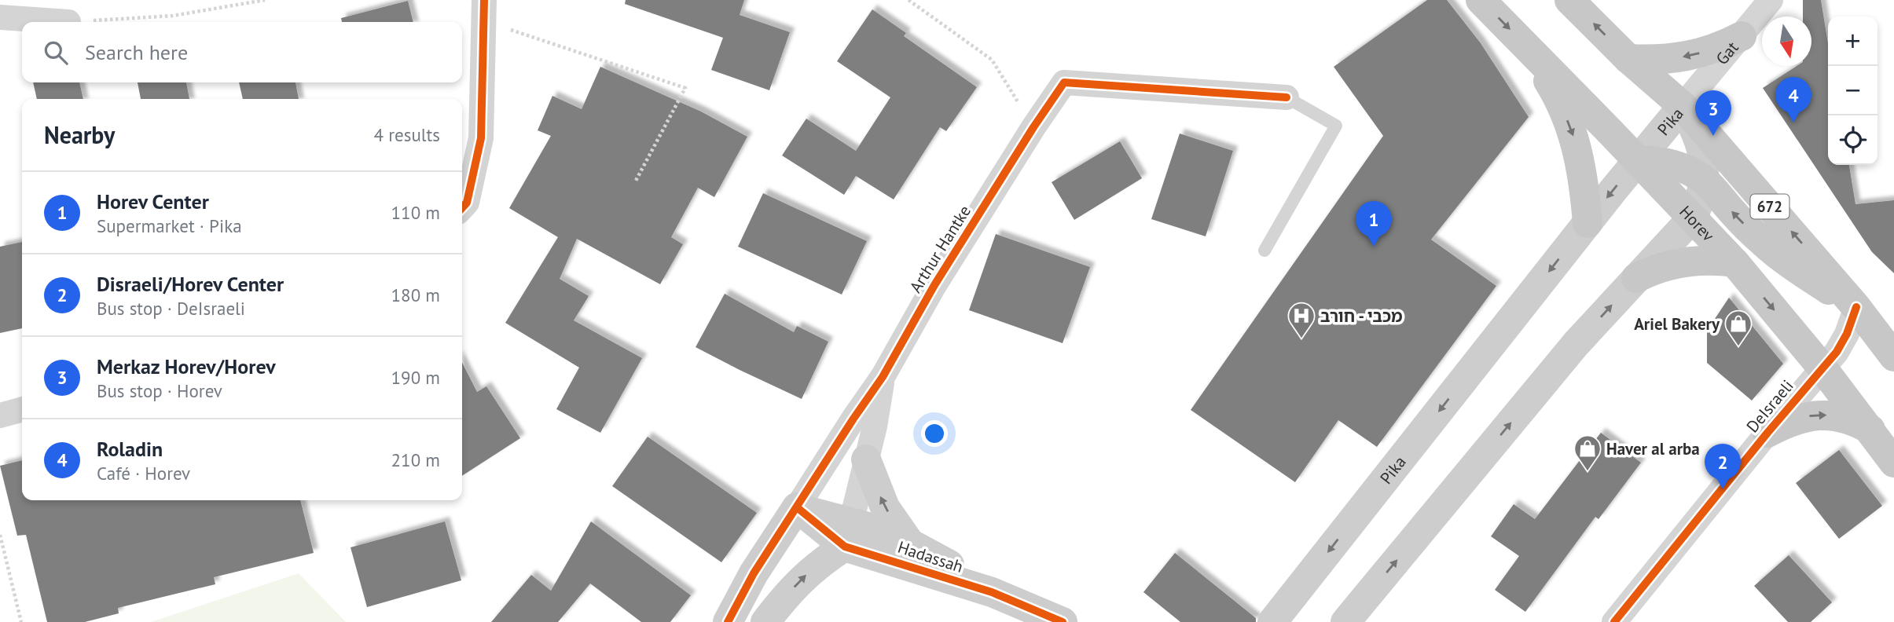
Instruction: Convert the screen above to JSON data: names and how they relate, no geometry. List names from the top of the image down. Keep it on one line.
{"streets":{"main road":["Pika","672","Horev","Arthur Hantke","Hadassah"],"street":["Gat","DeIsraeli"]},"crossings":[["Gat","Pika"],["Gat","672"],["Pika","672"],["Pika","Horev"],["672","DeIsraeli"],["Horev","DeIsraeli"],["Arthur Hantke","Hadassah"]],"places":{"hospital":["מכבי - חורב"],"shop":["Ariel Bakery","Haver al arba"]},"north":"bottom","page":{"map_buttons":["+","−"],"search":"Search here","pins":["4","3","1","2"],"heading":["Nearby","4 results"],"list":[{"mark":"1","name":"Horev Center","note":"Supermarket · Pika","value":"110 m"},{"mark":"2","name":"Disraeli/Horev Center","note":"Bus stop · DeIsraeli","value":"180 m"},{"mark":"3","name":"Merkaz Horev/Horev","note":"Bus stop · Horev","value":"190 m"},{"mark":"4","name":"Roladin","note":"Café · Horev","value":"210 m"}]}}
